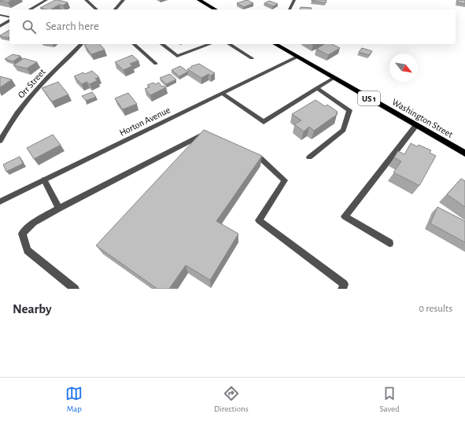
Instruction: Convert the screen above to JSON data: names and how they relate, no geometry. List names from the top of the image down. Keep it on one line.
{"streets":{"main road":["US 1","Washington Street"],"street":["Orr Street","Horton Avenue"]},"crossings":[["Washington Street","Horton Avenue"]],"north":"bottom right","page":{"search":"Search here","heading":["Nearby","0 results"],"nav":["Map","Directions","Saved"]}}
